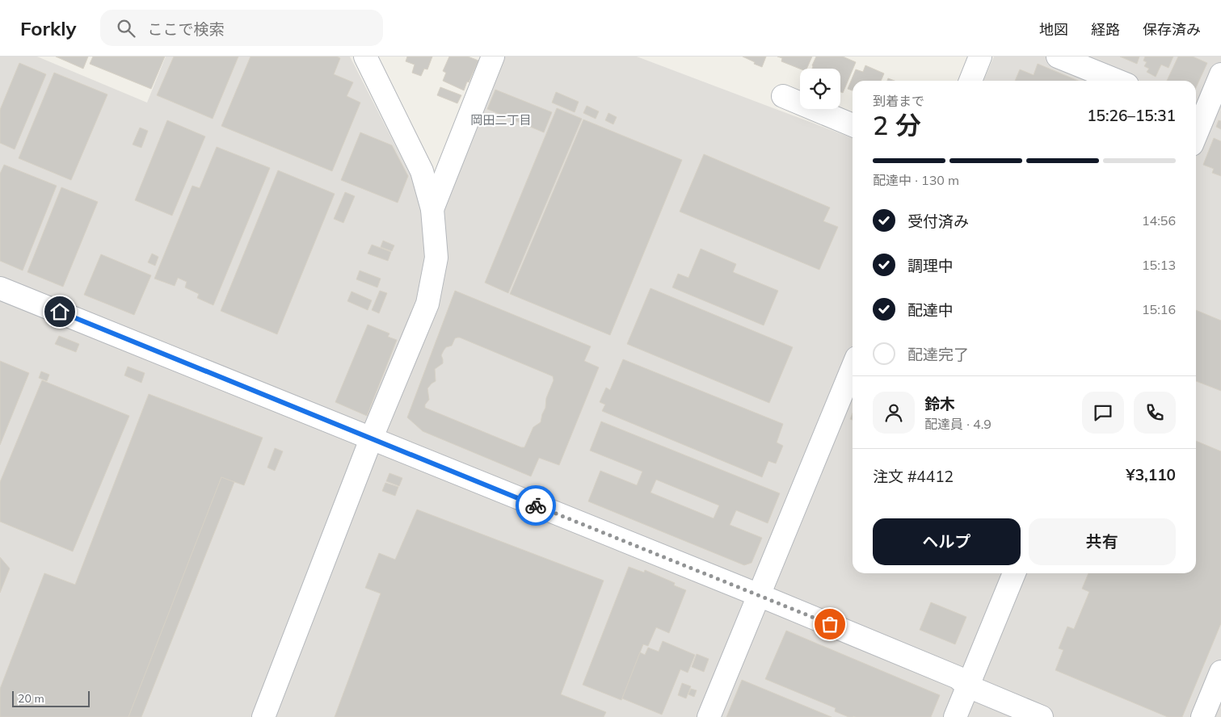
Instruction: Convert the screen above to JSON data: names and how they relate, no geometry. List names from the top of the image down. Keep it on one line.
{"districts":["岡田二丁目"],"scale_bar":"20 m","page":{"header":"Forkly","search":"ここで検索","nav":["地図","経路","保存済み"],"heading":["2 分","到着まで","15:26–15:31"],"panel":["鈴木","配達員 · 4.9","注文 #4412","¥3,110"],"bar":"配達中 · 130 m","list":[["受付済み","14:56"],["調理中","15:13"],["配達中","15:16"],"配達完了"],"buttons":["ヘルプ","共有"],"scale":"20 m"}}
